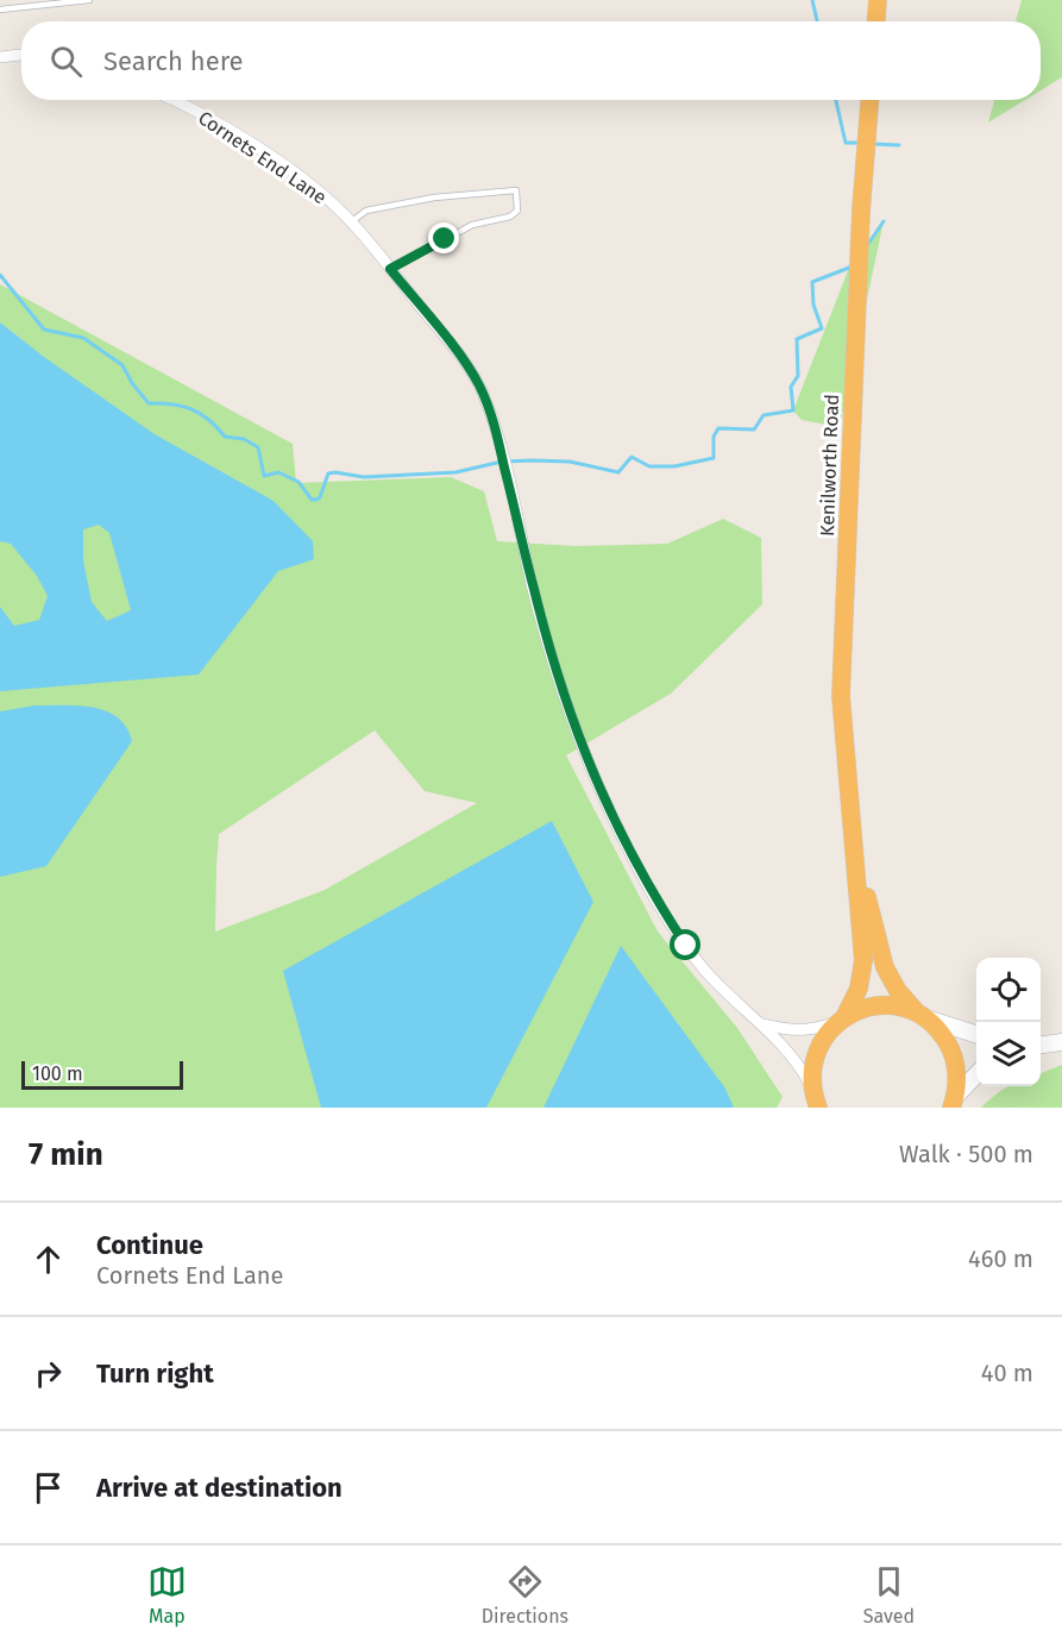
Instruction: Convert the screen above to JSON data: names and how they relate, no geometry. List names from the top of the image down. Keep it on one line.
{"streets":{"highway":["Kenilworth Road"],"street":["Cornets End Lane"]},"crossings":[["Cornets End Lane","Kenilworth Road"]],"scale_bar":"100 m","page":{"search":"Search here","scale":"100 m","heading":["7 min","Walk · 500 m"],"list":[["Continue","Cornets End Lane","460 m"],["Turn right","40 m"],"Arrive at destination"],"nav":["Map","Directions","Saved"]}}
